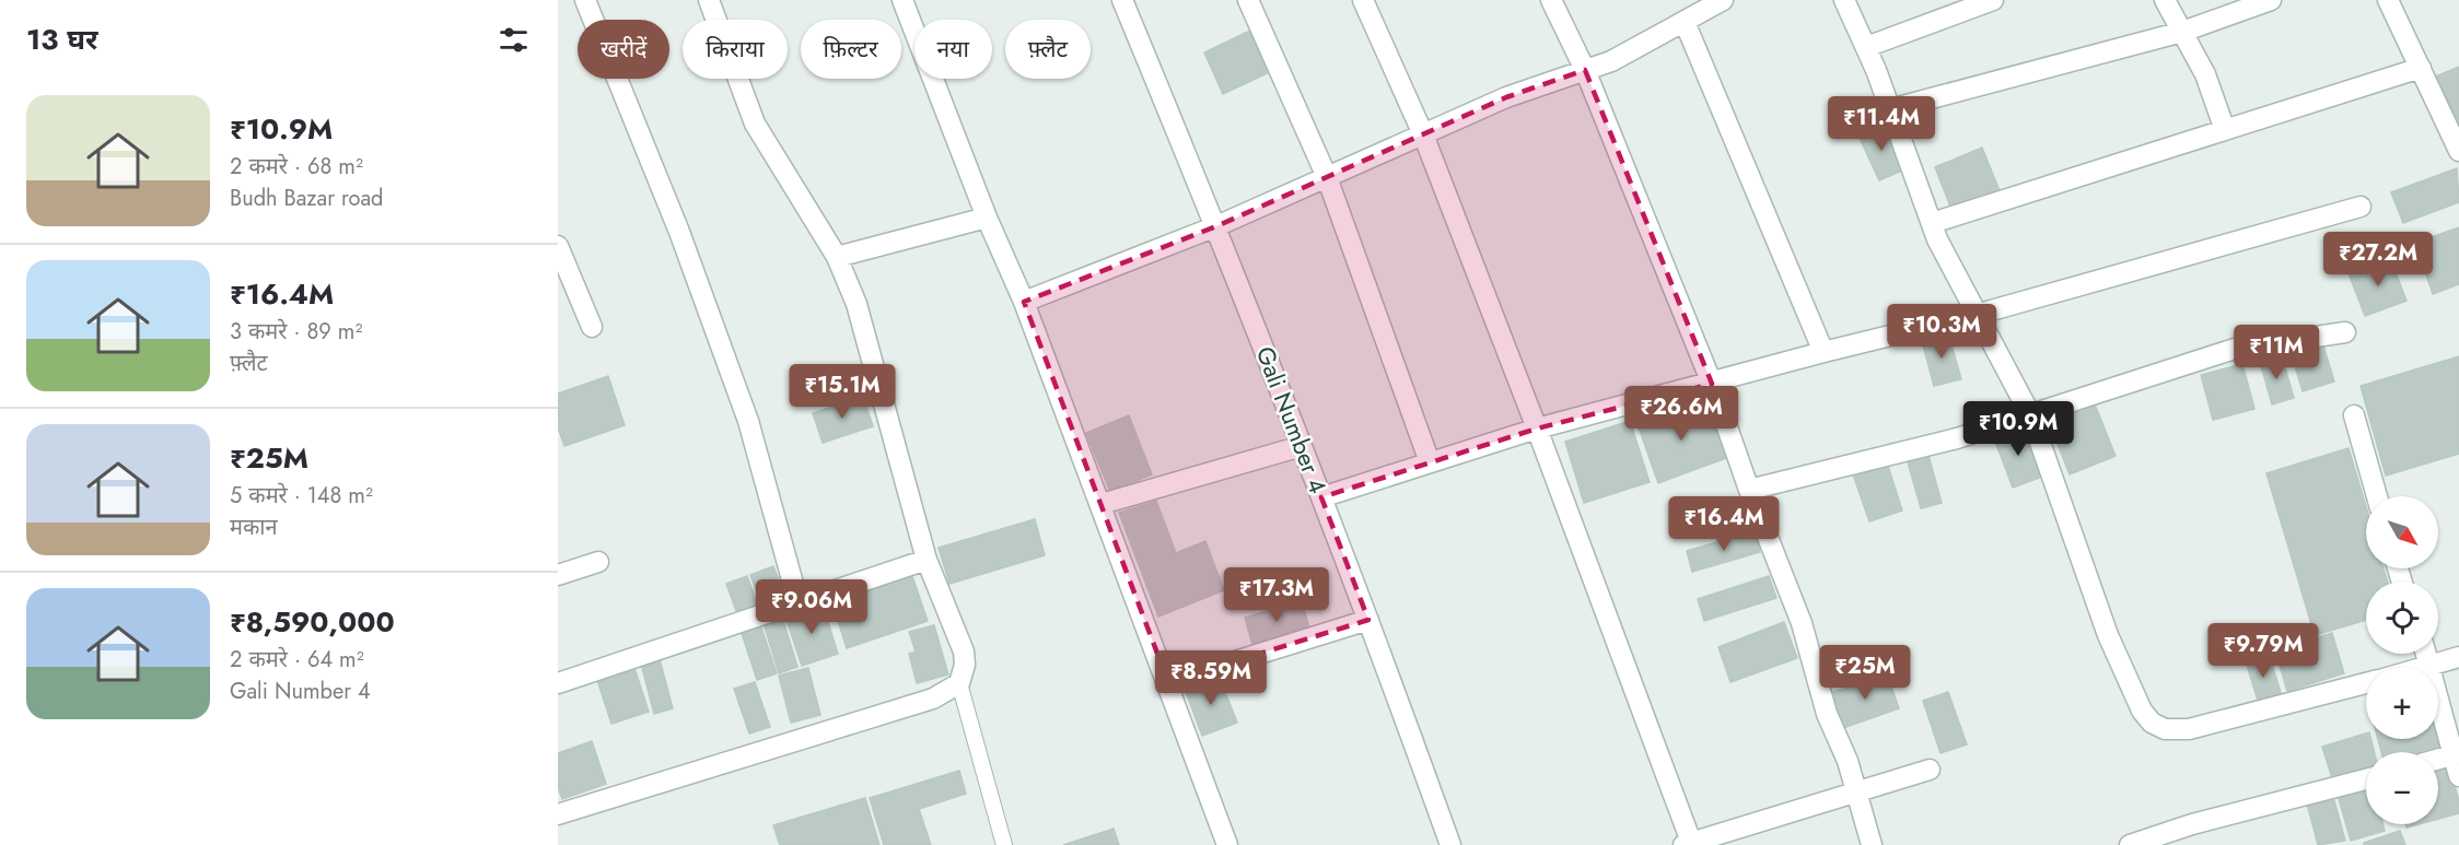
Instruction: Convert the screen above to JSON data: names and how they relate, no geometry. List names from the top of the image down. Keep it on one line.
{"streets":{"street":["Gali Number 4"]},"north":"bottom right","page":{"heading":"13 घर","chip":["खरीदें","किराया","फ़िल्टर","नया","फ़्लैट"],"list":[{"name":"₹10.9M","note":"2 कमरे · 68 m² · Budh Bazar road"},{"name":"₹16.4M","note":"3 कमरे · 89 m² · फ़्लैट"},{"name":"₹25M","note":"5 कमरे · 148 m² · मकान"},{"name":"₹8,590,000","note":"2 कमरे · 64 m² · Gali Number 4"}],"price":["₹11.4M","₹27.2M","₹10.3M","₹11M","₹15.1M","₹26.6M","₹10.9M","₹16.4M","₹17.3M","₹9.06M","₹9.79M","₹25M","₹8.59M"],"map_buttons":["+","−"]}}
